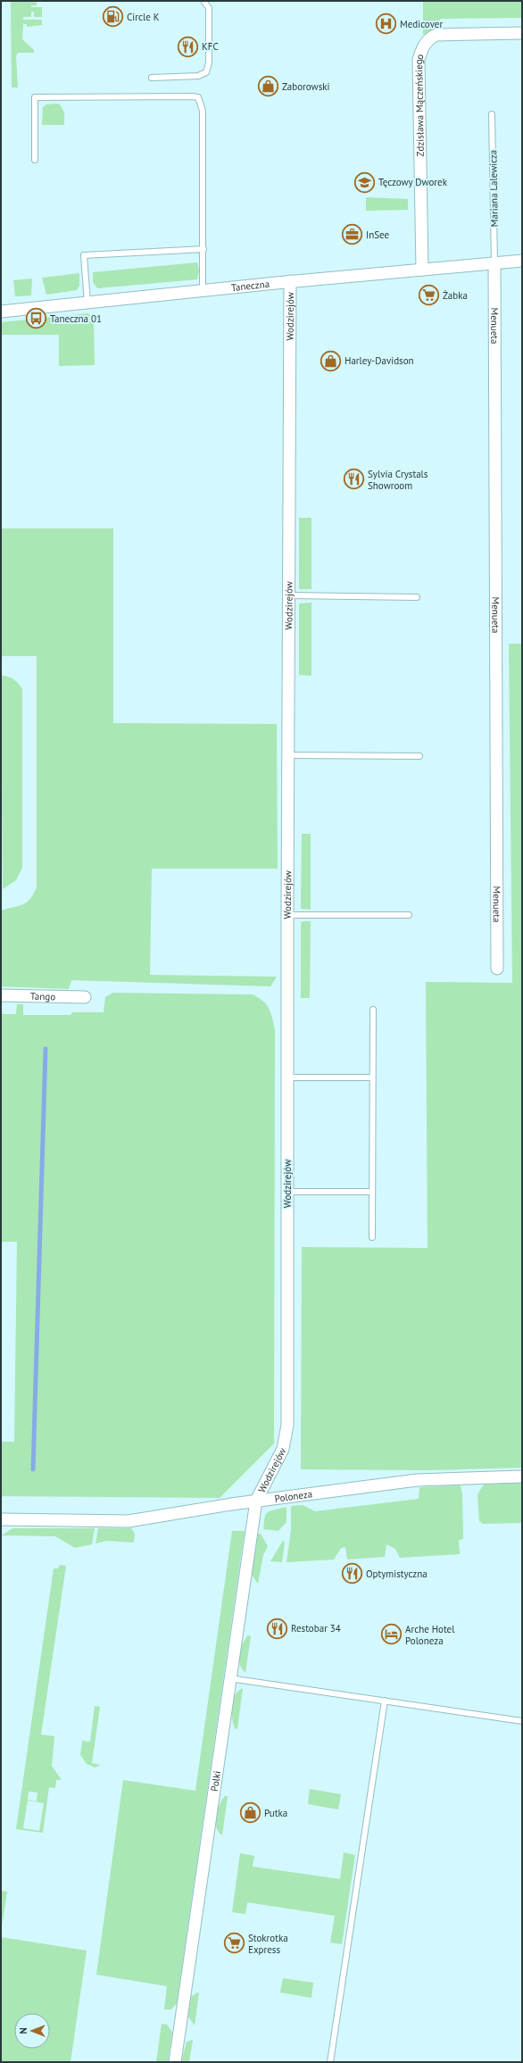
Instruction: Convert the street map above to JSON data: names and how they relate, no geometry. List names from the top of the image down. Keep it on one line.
{"streets":{"street":["Zdzisława Mączeńskiego","Taneczna","Wodzirejów","Menueta","Tango","Poloneza","Polki"],"lane":["Mariana Lalewicza"]},"crossings":[["Zdzisława Mączeńskiego","Taneczna"],["Mariana Lalewicza","Taneczna"],["Mariana Lalewicza","Menueta"],["Taneczna","Wodzirejów"],["Taneczna","Menueta"],["Wodzirejów","Poloneza"],["Wodzirejów","Polki"],["Poloneza","Polki"]],"places":{"fuel station":["Circle K"],"hospital":["Medicover"],"restaurant":["KFC","Sylvia Crystals Showroom","Optymistyczna","Restobar 34"],"shop":["Zaborowski","Harley-Davidson","Putka"],"school or university":["Tęczowy Dworek"],"office":["InSee"],"supermarket":["Żabka","Stokrotka Express"],"bus stop":["Taneczna 01"],"hotel":["Arche Hotel Poloneza"]},"north":"left"}
